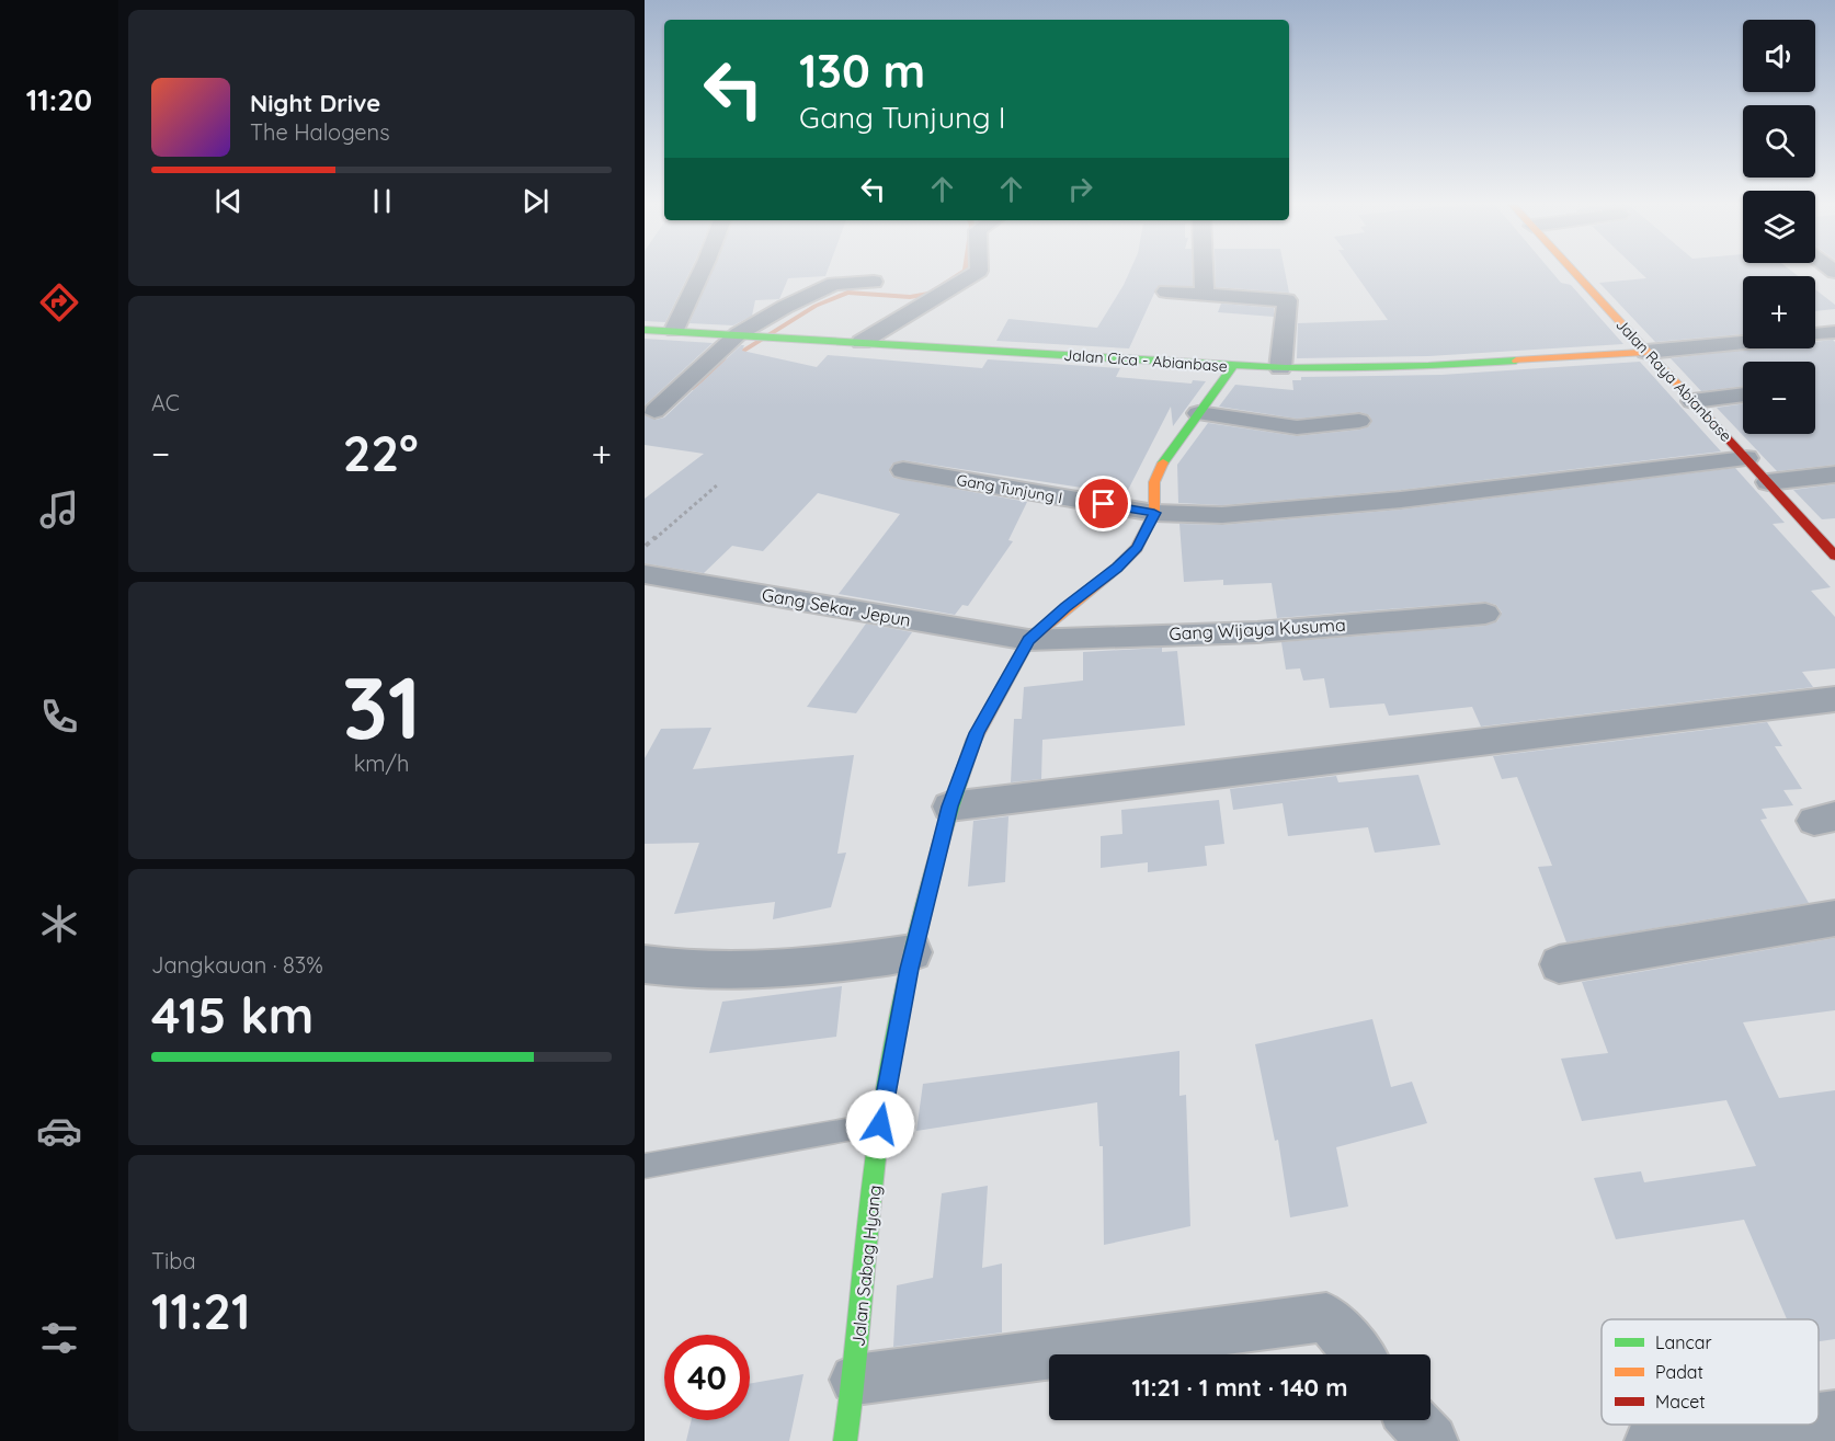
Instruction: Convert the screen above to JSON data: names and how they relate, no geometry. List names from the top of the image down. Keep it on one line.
{"streets":{"street":["Jalan Cica - Abianbase","Jalan Raya Abianbase","Gang Tunjung I","Gang Sekar Jepun","Gang Wijaya Kusuma","Jalan Sabag Hyang"]},"crossings":[["Jalan Cica - Abianbase","Jalan Raya Abianbase"],["Jalan Cica - Abianbase","Jalan Sabag Hyang"],["Jalan Raya Abianbase","Gang Tunjung I"],["Gang Tunjung I","Jalan Sabag Hyang"],["Gang Sekar Jepun","Gang Wijaya Kusuma"],["Gang Sekar Jepun","Jalan Sabag Hyang"],["Gang Wijaya Kusuma","Jalan Sabag Hyang"]],"legend":["Lancar","Padat","Macet"],"page":{"tabs":"11:20","map_buttons":["+","−"],"turn":["130 m","Gang Tunjung I"],"song":["Night Drive","The Halogens"],"tile":["AC",["31","km/h"],["Jangkauan · 83%","415 km"],["Tiba","11:21"]],"heat":["−","22°","+"],"limit":"40","trip":"11:21 · 1 mnt · 140 m"}}
